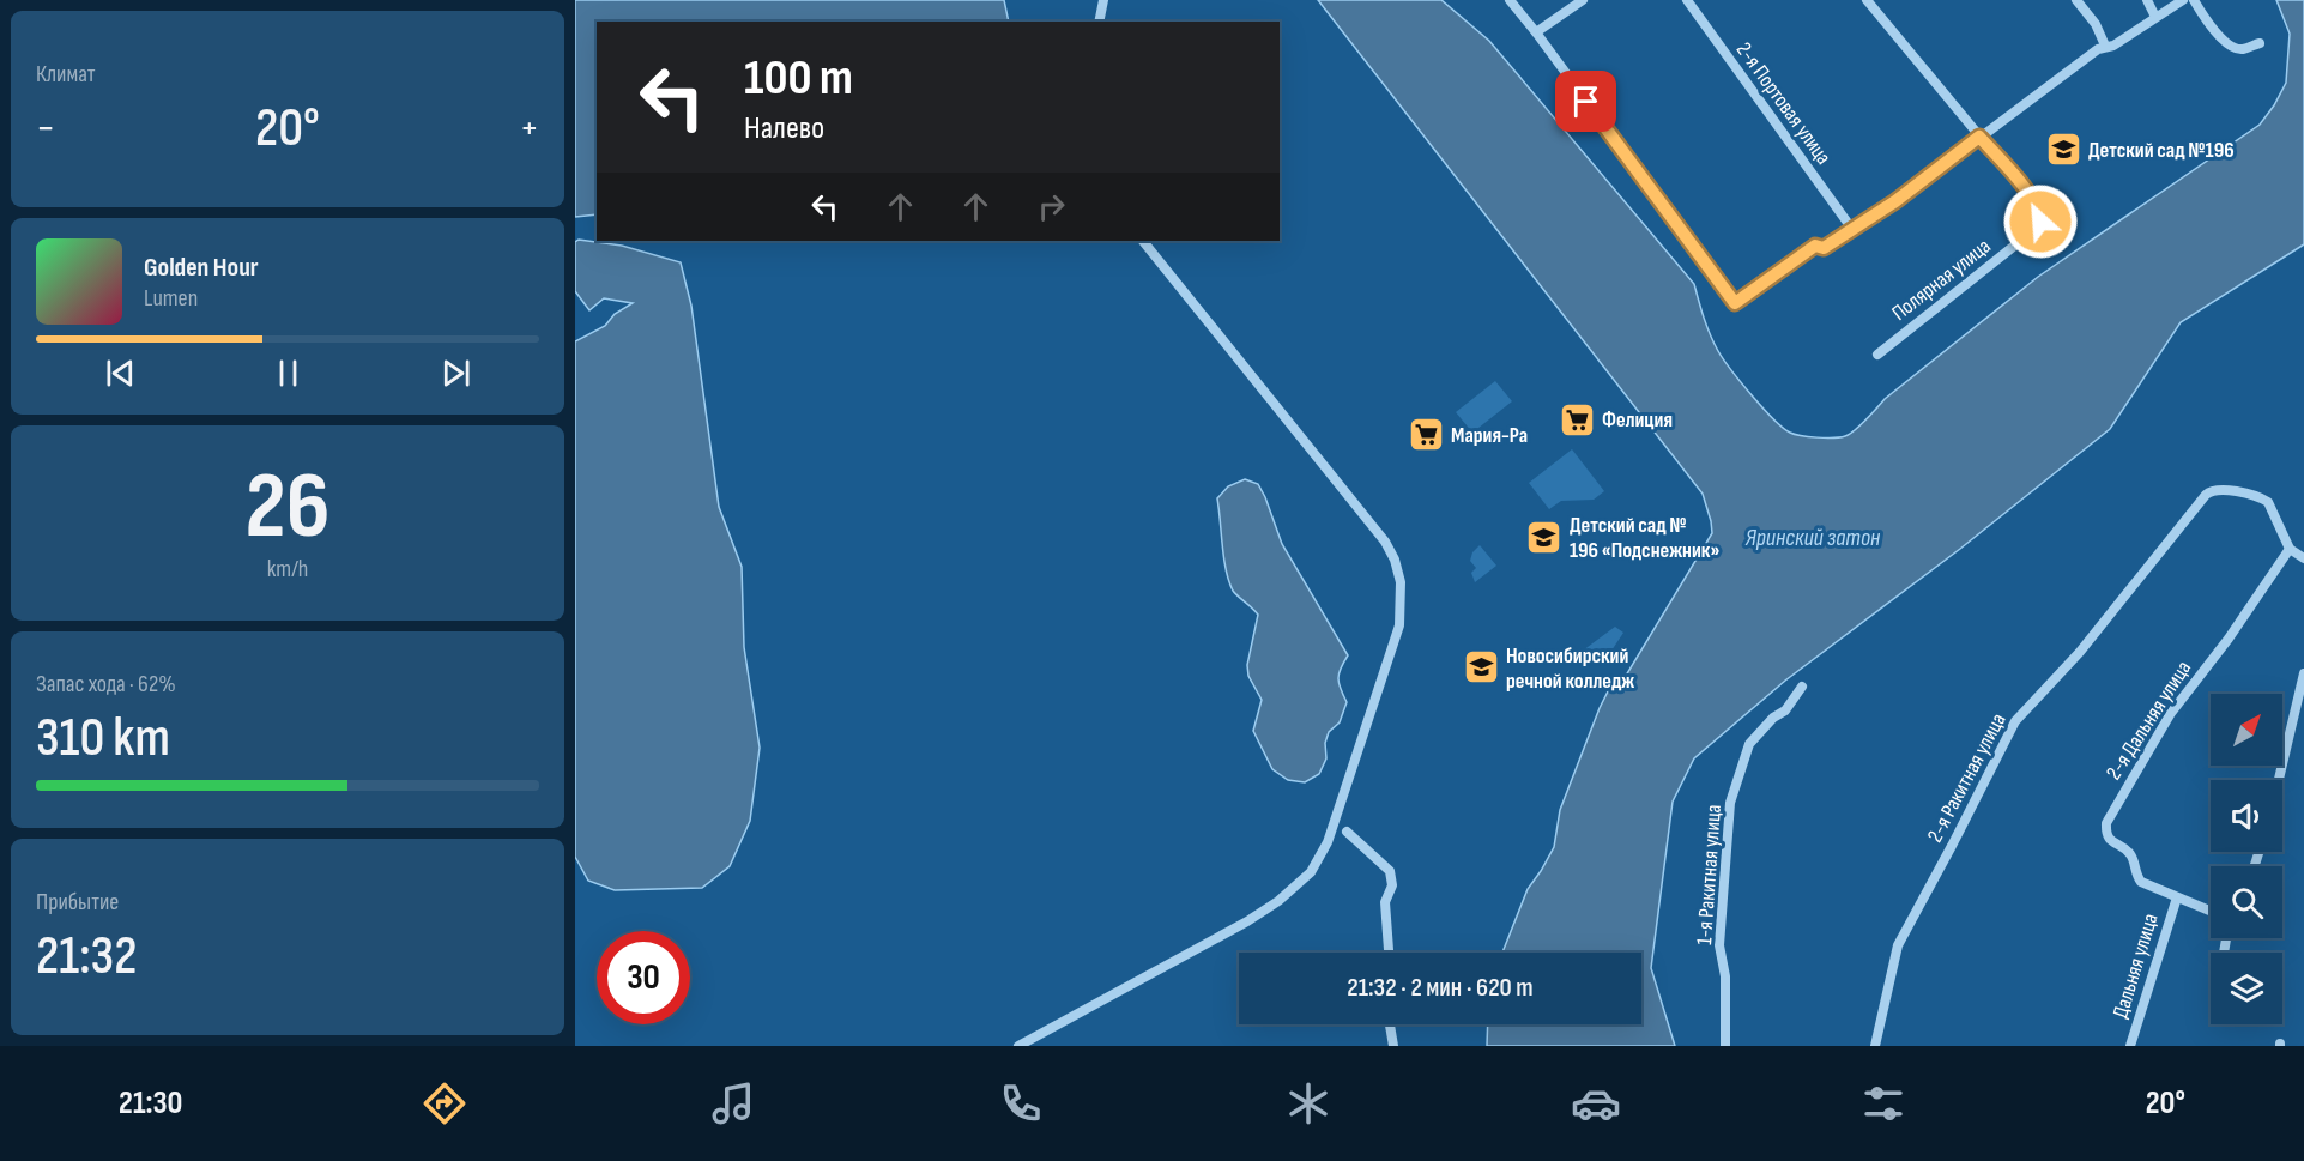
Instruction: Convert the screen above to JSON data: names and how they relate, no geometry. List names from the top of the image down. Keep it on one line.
{"streets":{"street":["2-я Портовая улица","Полярная улица","2-я Дальняя улица","2-я Ракитная улица","1-я Ракитная улица","Дальняя улица"]},"crossings":[["2-я Дальняя улица","2-я Ракитная улица"],["2-я Дальняя улица","Дальняя улица"]],"water":["Яринский затон"],"places":{"school or university":["Детский сад №196","Детский сад № 196 «Подснежник»","Новосибирский речной колледж"],"supermarket":["Фелиция","Мария-Ра"]},"north":"top right","page":{"tile":["Климат",["26","km/h"],["Запас хода · 62%","310 km"],["Прибытие","21:32"]],"turn":["100 m","Налево"],"heat":["−","20°","+"],"song":["Golden Hour","Lumen"],"limit":"30","trip":"21:32 · 2 мин · 620 m","tabs":["21:30","20°"]}}
